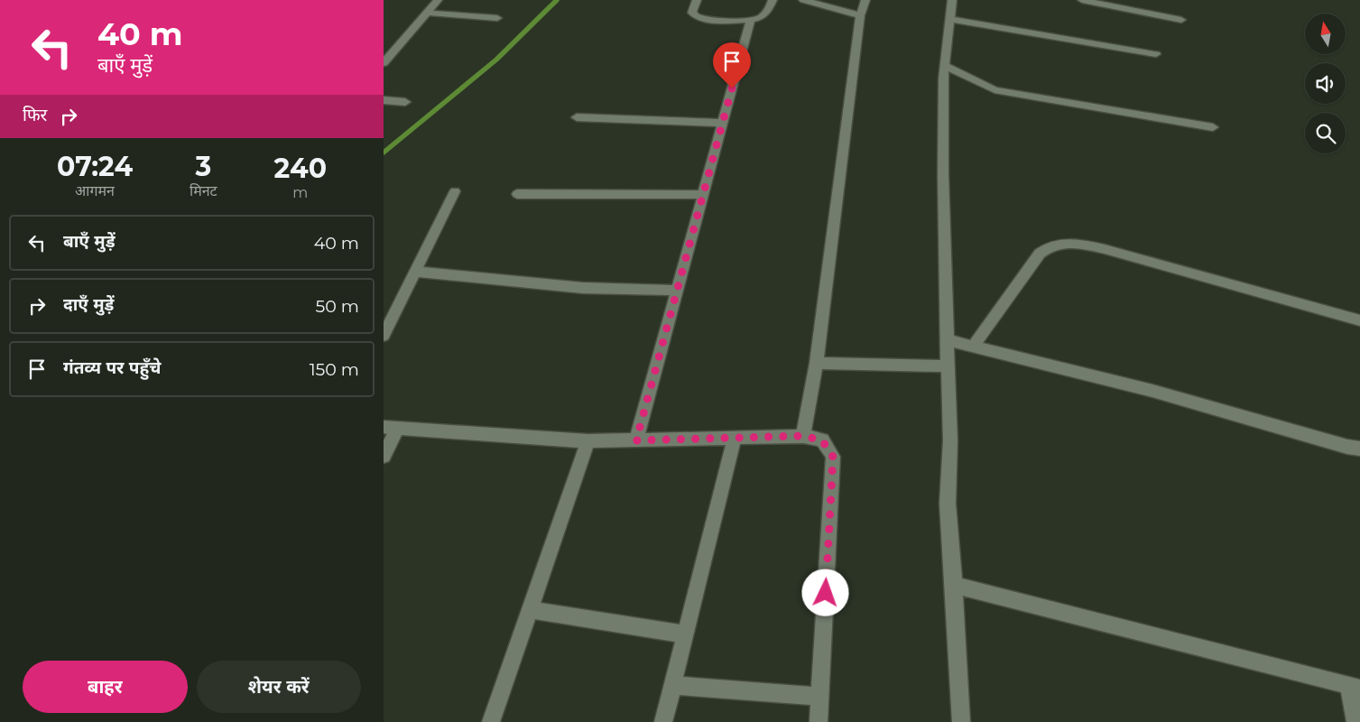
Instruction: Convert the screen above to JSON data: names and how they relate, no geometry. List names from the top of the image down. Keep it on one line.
{"north":"top","page":{"turn":["40 m","बाएँ मुड़ें"],"then":"फिर","eta":["07:24","आगमन","3","मिनट","240","m"],"list":[{"name":"बाएँ मुड़ें","value":"40 m"},{"name":"दाएँ मुड़ें","value":"50 m"},{"name":"गंतव्य पर पहुँचे","value":"150 m"}],"buttons":["बाहर","शेयर करें"]}}
